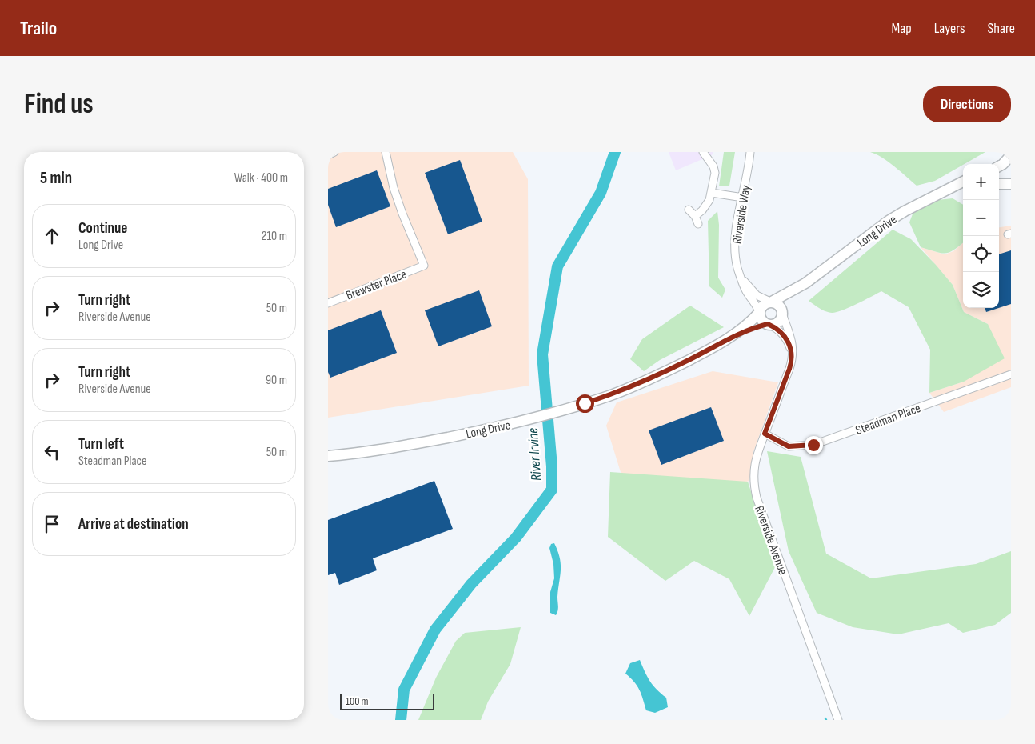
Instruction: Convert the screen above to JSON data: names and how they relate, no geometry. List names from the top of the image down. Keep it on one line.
{"streets":{"main road":["Long Drive"],"street":["Riverside Way","Brewster Place","Steadman Place","Riverside Avenue"]},"crossings":[["Riverside Way","Long Drive"],["Riverside Way","Riverside Avenue"],["Long Drive","Riverside Avenue"],["Steadman Place","Riverside Avenue"]],"water":["River Irvine"],"scale_bar":"100 m","page":{"header":"Trailo","nav":["Map","Layers","Share"],"buttons":"Directions","title":"Find us","heading":["5 min","Walk · 400 m"],"map_buttons":["+","−"],"list":[["Continue","Long Drive","210 m"],["Turn right","Riverside Avenue","50 m"],["Turn right","Riverside Avenue","90 m"],["Turn left","Steadman Place","50 m"],"Arrive at destination"],"scale":"100 m"}}
